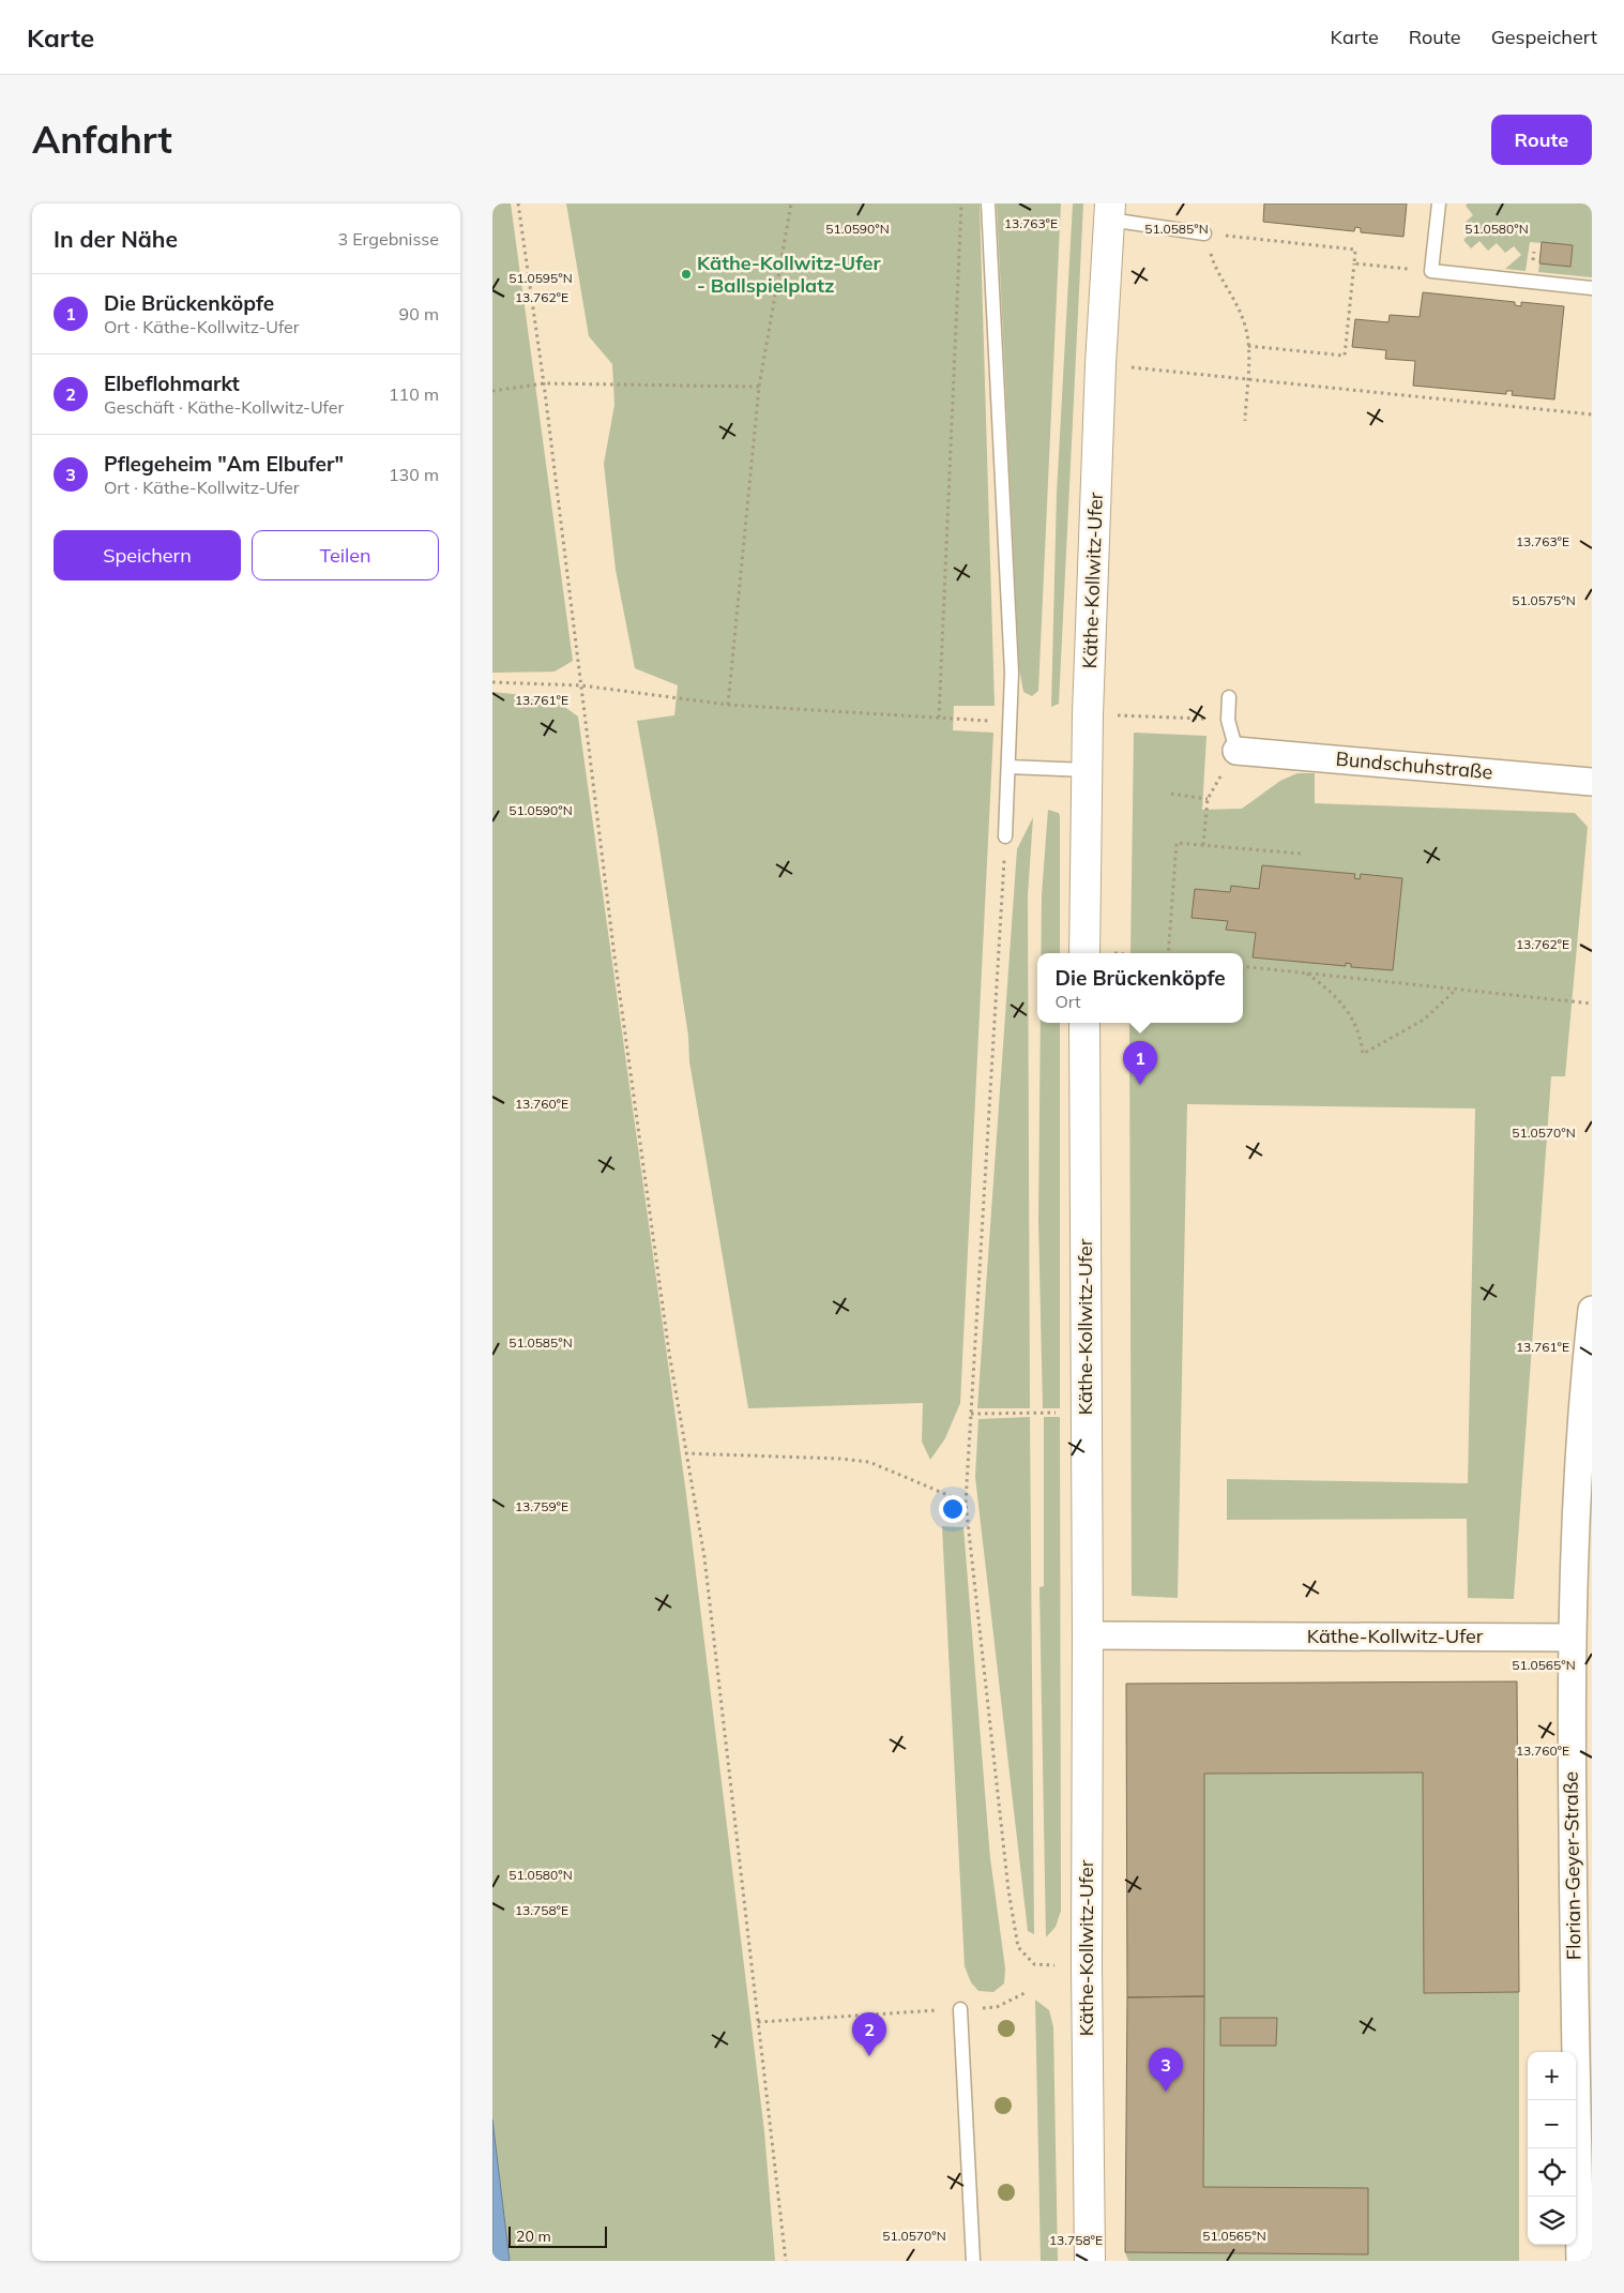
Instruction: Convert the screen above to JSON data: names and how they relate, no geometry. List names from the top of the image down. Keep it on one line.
{"streets":{"main road":["Käthe-Kollwitz-Ufer"],"street":["Bundschuhstraße","Florian-Geyer-Straße"]},"crossings":[["Käthe-Kollwitz-Ufer","Florian-Geyer-Straße"]],"places":["Käthe-Kollwitz-Ufer - Ballspielplatz"],"scale_bar":"20 m","page":{"header":"Karte","nav":["Karte","Route","Gespeichert"],"buttons":["Route",["Speichern","Teilen"]],"title":"Anfahrt","heading":["In der Nähe","3 Ergebnisse"],"list":[{"mark":"1","name":"Die Brückenköpfe","note":"Ort · Käthe-Kollwitz-Ufer","value":"90 m"},{"mark":"2","name":"Elbeflohmarkt","note":"Geschäft · Käthe-Kollwitz-Ufer","value":"110 m"},{"mark":"3","name":"Pflegeheim \"Am Elbufer\"","note":"Ort · Käthe-Kollwitz-Ufer","value":"130 m"}],"popup":["Die Brückenköpfe","Ort"],"pins":["1","2","3"],"map_buttons":["+","−"],"scale":"20 m"},"coordinates":["13.763°E","51.0585°N","51.0590°N","51.0580°N","51.0595°N","13.762°E","51.0575°N","13.761°E","13.760°E","51.0570°N","13.759°E","51.0565°N","13.758°E"]}
